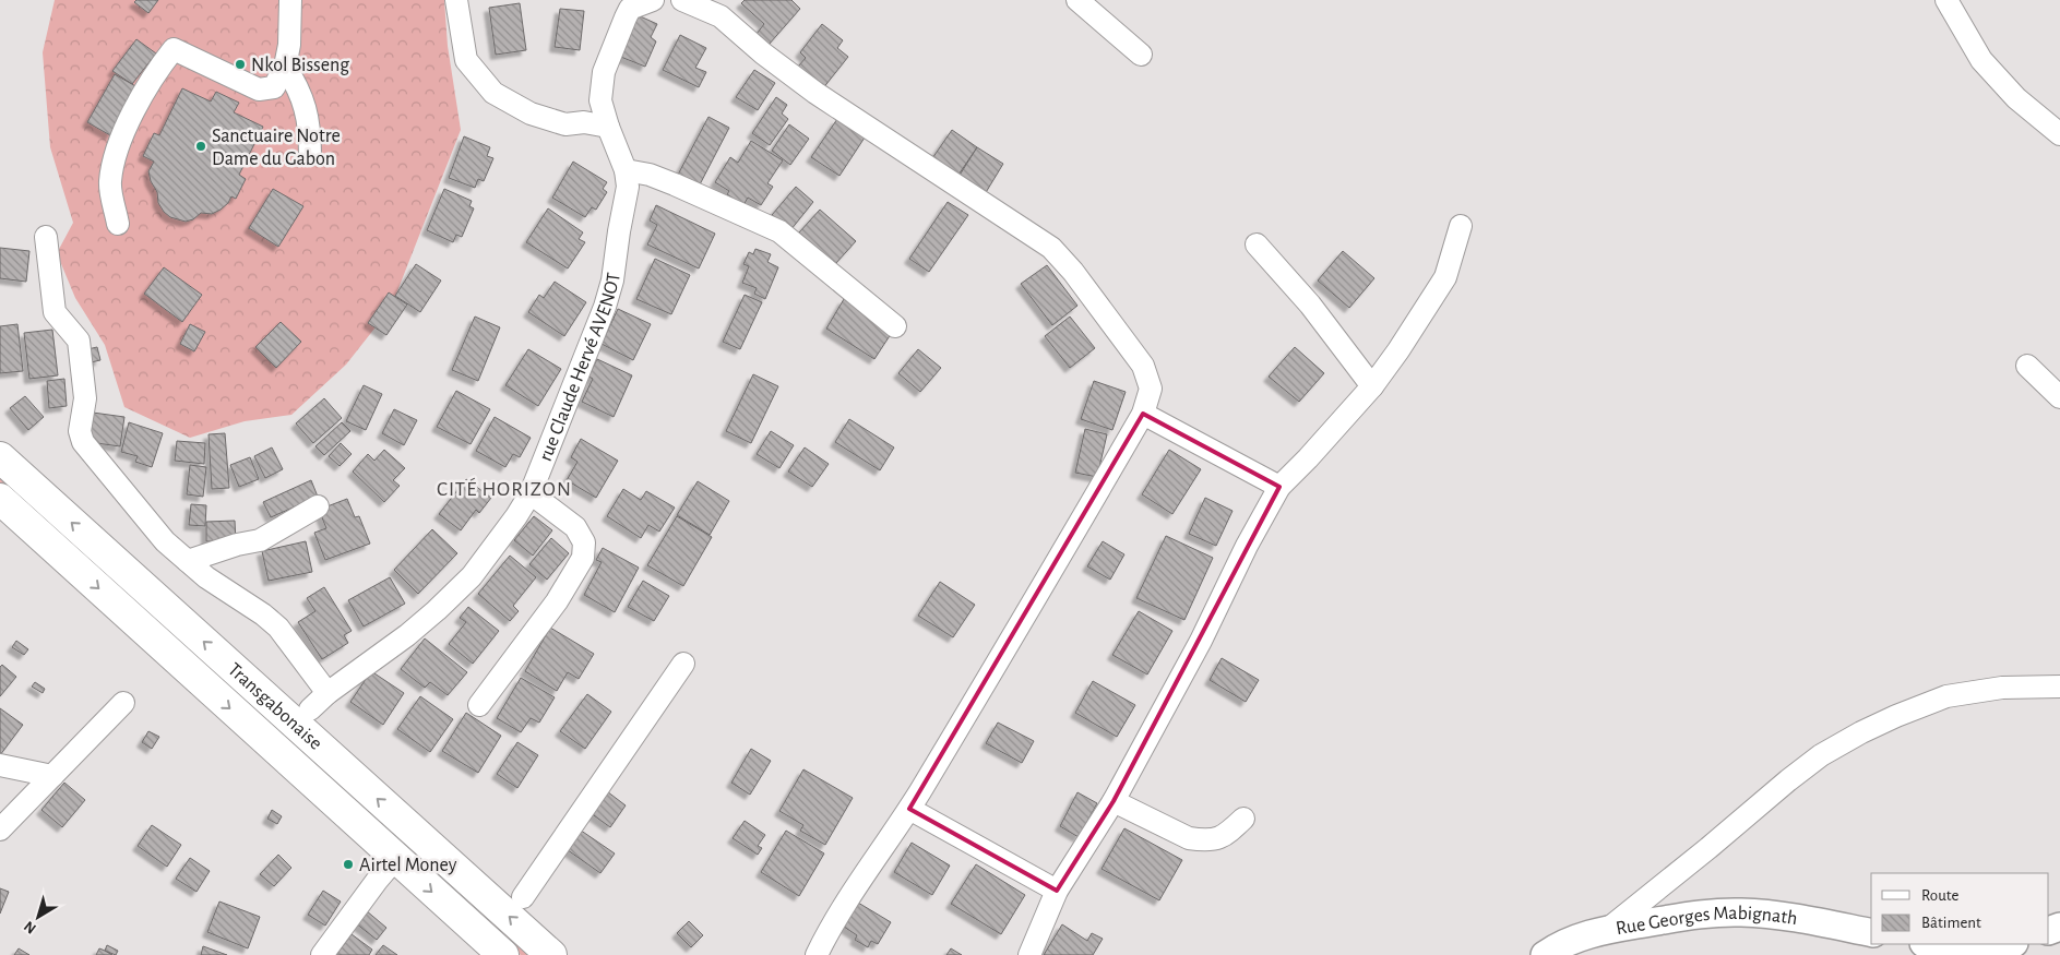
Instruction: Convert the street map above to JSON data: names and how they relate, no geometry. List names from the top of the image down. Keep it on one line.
{"streets":{"highway":["Transgabonaise"],"main road":["Rue Georges Mabignath"],"street":["rue Claude Hervé AVENOT"]},"districts":["CITÉ HORIZON"],"places":["Nkol Bisseng","Sanctuaire Notre Dame du Gabon","Airtel Money"],"legend":["Route","Bâtiment"],"north":"bottom left"}
